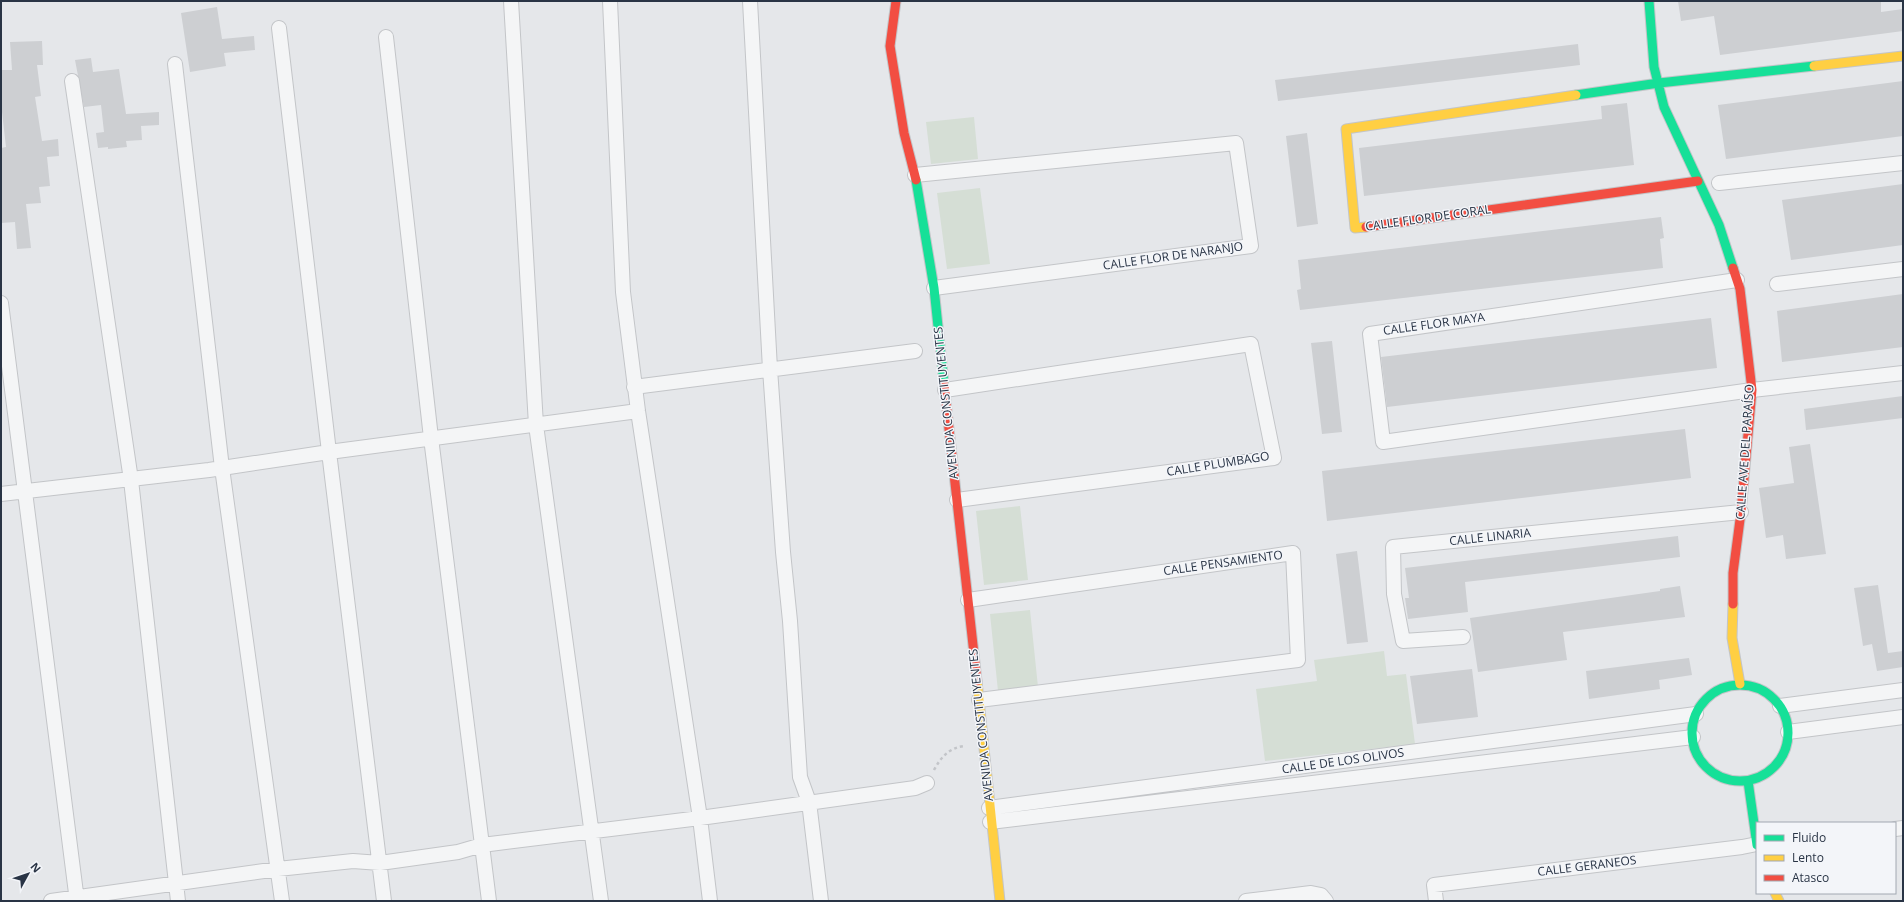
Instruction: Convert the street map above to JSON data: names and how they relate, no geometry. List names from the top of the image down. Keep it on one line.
{"streets":{"street":["CALLE FLOR DE CORAL","CALLE FLOR DE NARANJO","CALLE FLOR MAYA","AVENIDA CONSTITUYENTES","CALLE AVE DEL PARAÍSO","CALLE PLUMBAGO","CALLE LINARIA","CALLE PENSAMIENTO","CALLE DE LOS OLIVOS","CALLE GERANEOS"]},"crossings":[["CALLE FLOR DE CORAL","CALLE AVE DEL PARAÍSO"],["CALLE FLOR DE NARANJO","AVENIDA CONSTITUYENTES"],["CALLE FLOR MAYA","CALLE AVE DEL PARAÍSO"],["AVENIDA CONSTITUYENTES","CALLE PLUMBAGO"],["AVENIDA CONSTITUYENTES","CALLE PENSAMIENTO"],["AVENIDA CONSTITUYENTES","CALLE DE LOS OLIVOS"],["CALLE AVE DEL PARAÍSO","CALLE LINARIA"],["CALLE AVE DEL PARAÍSO","CALLE DE LOS OLIVOS"]],"legend":["Fluido","Lento","Atasco"],"north":"top right"}
